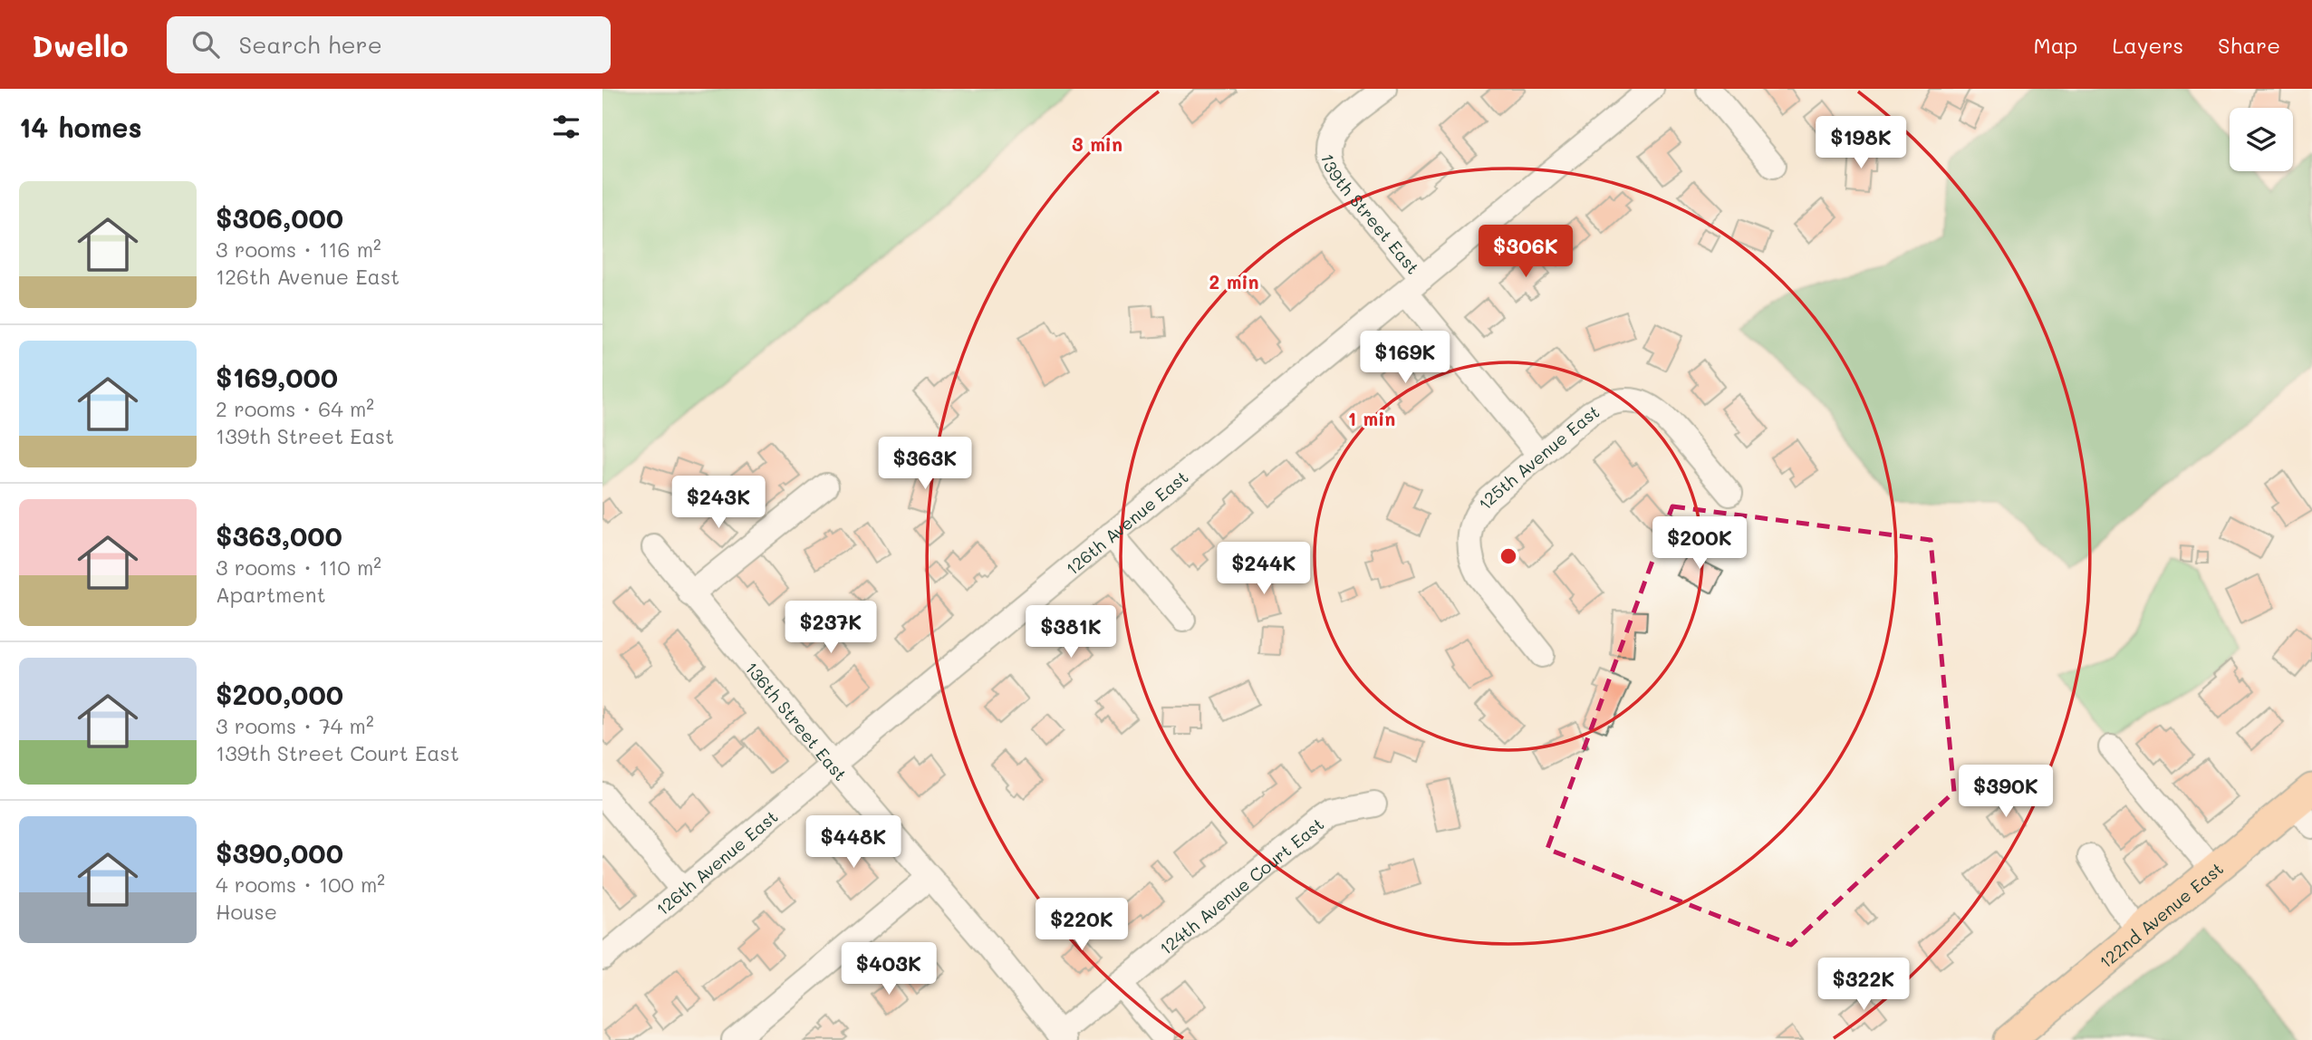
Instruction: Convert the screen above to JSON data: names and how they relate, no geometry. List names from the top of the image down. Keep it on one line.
{"streets":{"main road":["122nd Avenue East"],"street":["139th Street East","125th Avenue East","126th Avenue East","136th Street East","124th Avenue Court East"]},"crossings":[["139th Street East","125th Avenue East"],["139th Street East","126th Avenue East"],["126th Avenue East","136th Street East"],["136th Street East","124th Avenue Court East"]],"page":{"header":"Dwello","search":"Search here","nav":["Map","Layers","Share"],"heading":"14 homes","price":["$198K","$306K","$169K","$363K","$243K","$200K","$244K","$237K","$381K","$390K","$448K","$220K","$403K","$322K"],"list":[{"name":"$306,000","note":"3 rooms · 116 m² · 126th Avenue East"},{"name":"$169,000","note":"2 rooms · 64 m² · 139th Street East"},{"name":"$363,000","note":"3 rooms · 110 m² · Apartment"},{"name":"$200,000","note":"3 rooms · 74 m² · 139th Street Court East"},{"name":"$390,000","note":"4 rooms · 100 m² · House"}]},"rings":["3 min","2 min","1 min"]}
